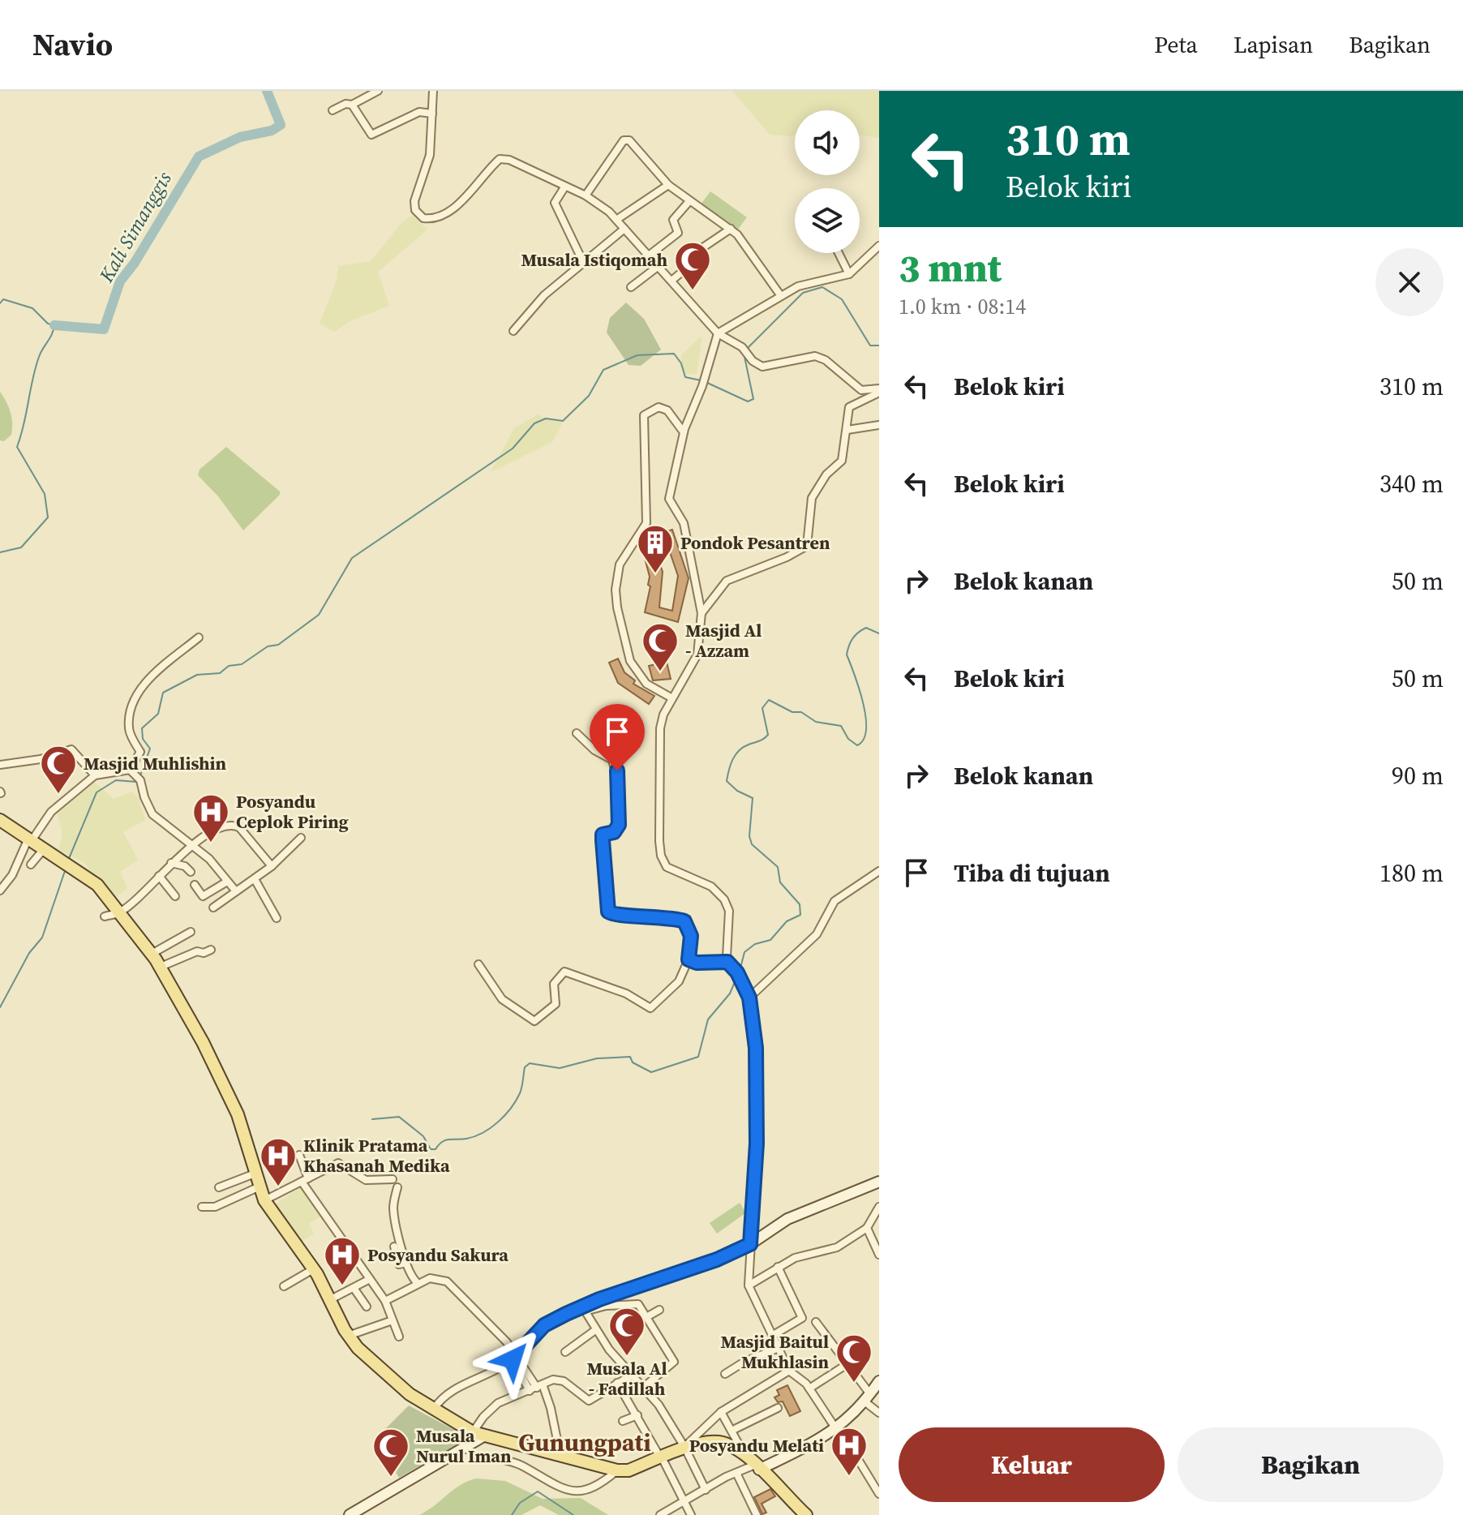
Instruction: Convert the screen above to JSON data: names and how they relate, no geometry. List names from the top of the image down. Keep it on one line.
{"districts":["Gunungpati"],"water":["Kali Simanggis"],"places":{"mosque":["Musala Istiqomah","Masjid Al - Azzam","Masjid Muhlishin","Musala Al - Fadillah","Masjid Baitul Mukhlasin","Musala Nurul Iman"],"building":["Pondok Pesantren"],"hospital":["Posyandu Ceplok Piring","Klinik Pratama Khasanah Medika","Posyandu Sakura","Posyandu Melati"]},"page":{"header":"Navio","nav":["Peta","Lapisan","Bagikan"],"turn":["310 m","Belok kiri"],"heading":["3 mnt","1.0 km · 08:14"],"list":[{"name":"Belok kiri","value":"310 m"},{"name":"Belok kiri","value":"340 m"},{"name":"Belok kanan","value":"50 m"},{"name":"Belok kiri","value":"50 m"},{"name":"Belok kanan","value":"90 m"},{"name":"Tiba di tujuan","value":"180 m"}],"buttons":["Keluar","Bagikan"]}}
